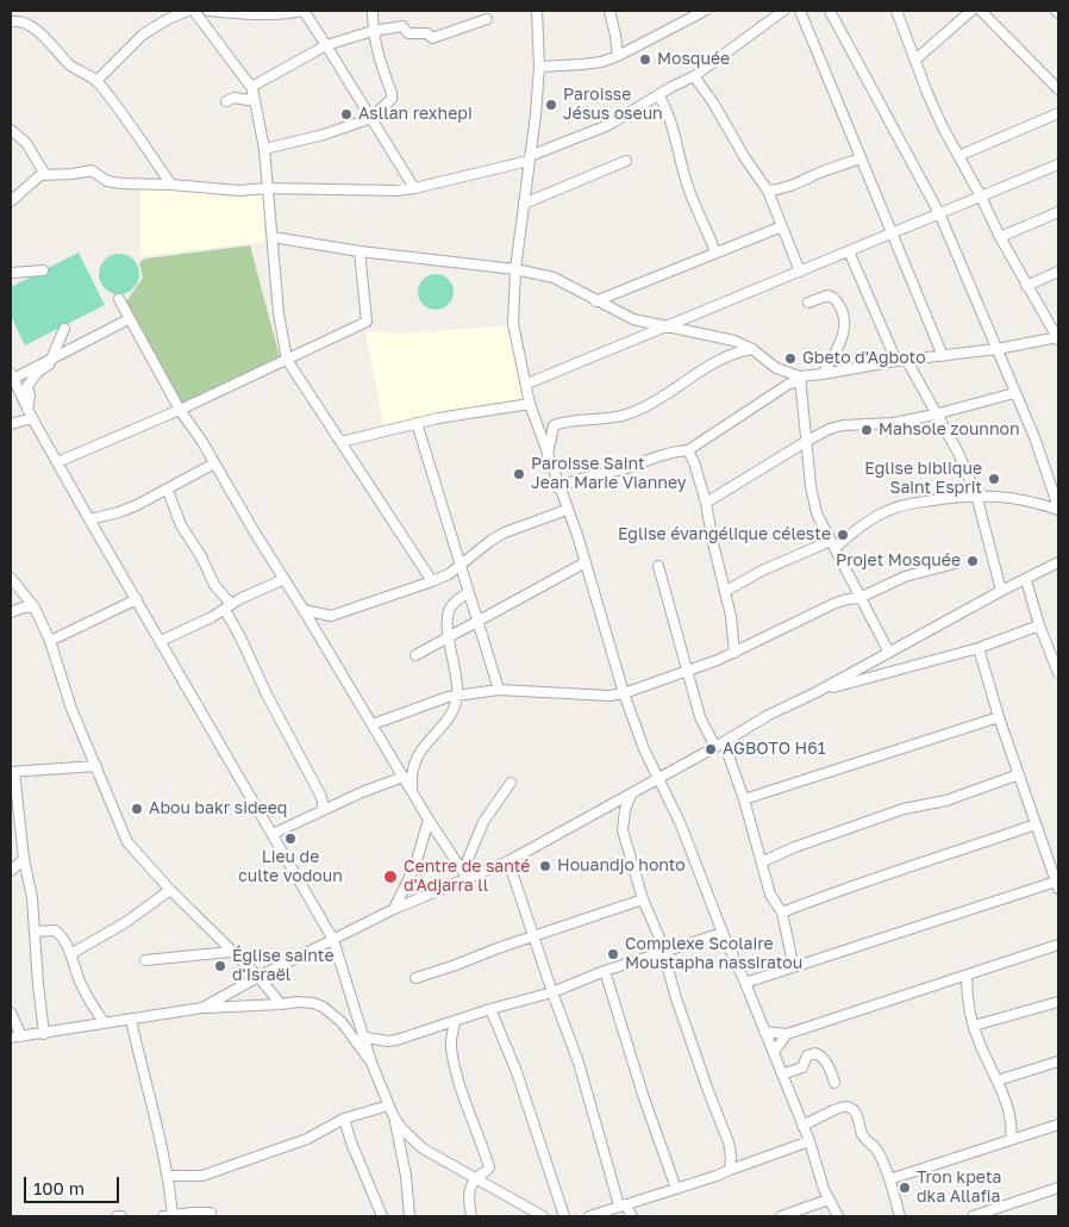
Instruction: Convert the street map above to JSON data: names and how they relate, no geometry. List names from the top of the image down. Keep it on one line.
{"places":["Mosquée","Paroisse Jésus oseun","Asllan rexhepi","Gbeto d'Agboto","Mahsole zounnon","Paroisse Saint Jean Marie Vianney","Eglise biblique Saint Esprit","Eglise évangélique céleste","Projet Mosquée","AGBOTO H61","Abou bakr sideeq","Lieu de culte vodoun","Houandjo honto","Centre de santé d'Adjarra ll","Complexe Scolaire Moustapha nassiratou","Église sainte d'Israël","Tron kpeta dka Allafia"],"scale_bar":"100 m"}
